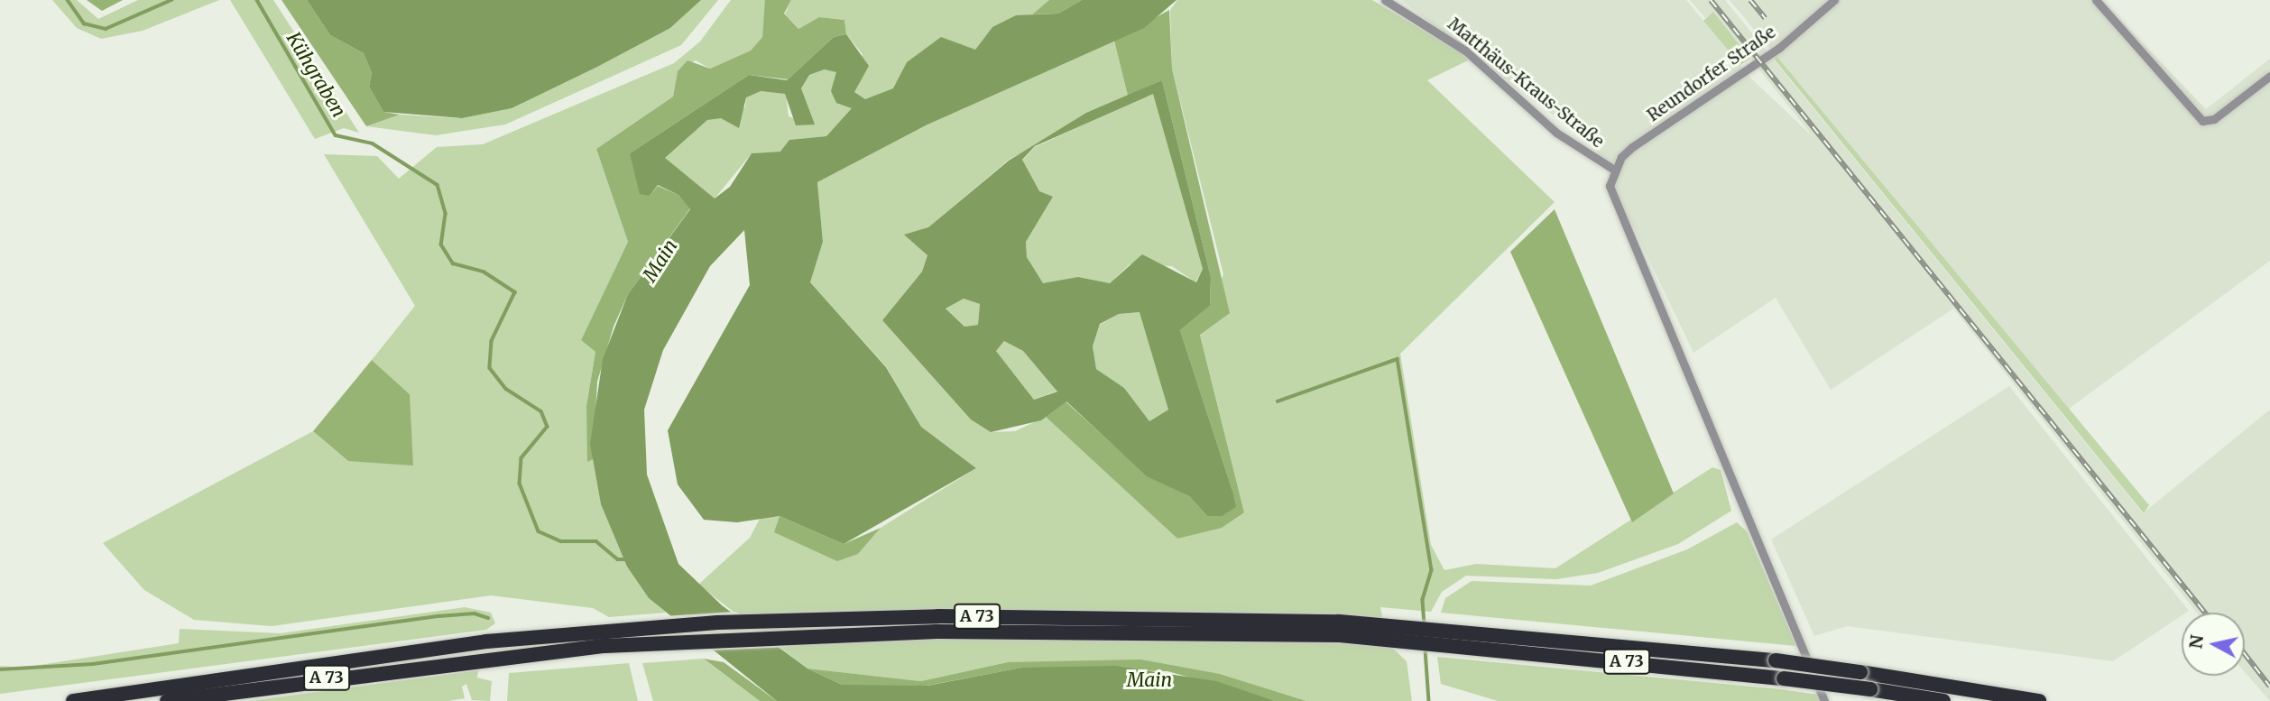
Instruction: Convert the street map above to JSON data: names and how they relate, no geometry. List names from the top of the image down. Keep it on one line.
{"streets":{"highway":["A 73"],"street":["Reundorfer Straße","Matthäus-Kraus-Straße"]},"crossings":[["Reundorfer Straße","Matthäus-Kraus-Straße"]],"water":["Kühgraben","Main"],"north":"left"}
